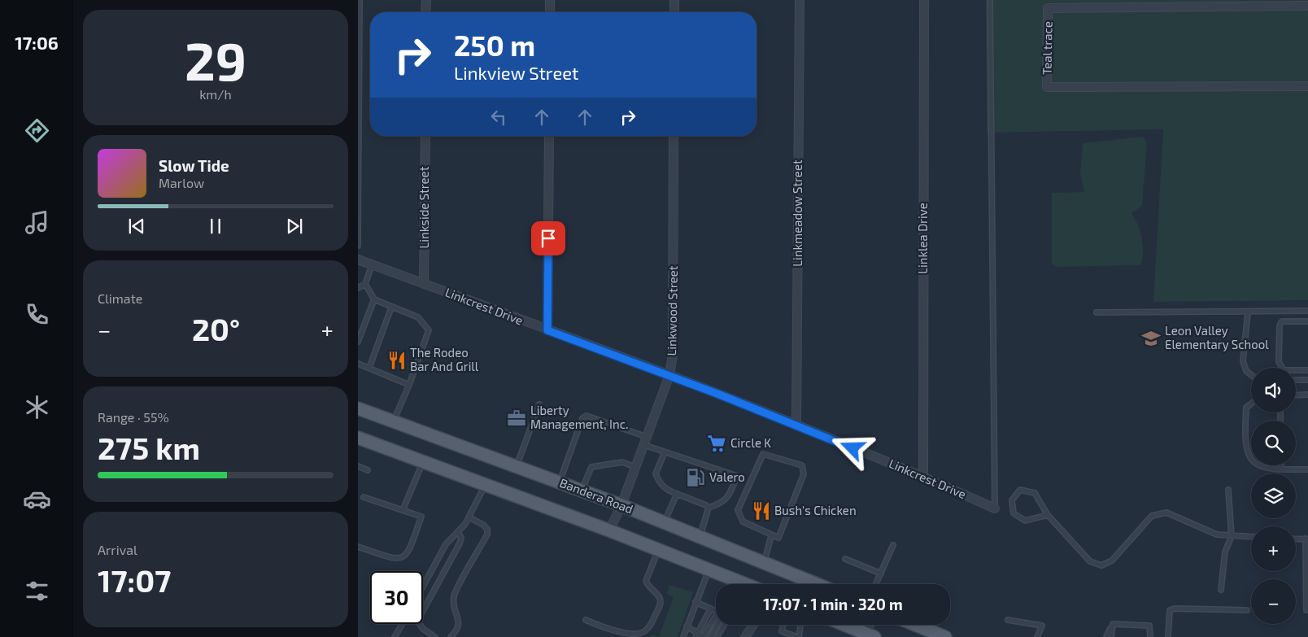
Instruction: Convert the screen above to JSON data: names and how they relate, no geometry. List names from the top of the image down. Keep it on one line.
{"streets":{"main road":["Bandera Road"],"street":["Teal trace","Linkside Street","Linkmeadow Street","Linklea Drive","Linkcrest Drive","Linkwood Street"]},"crossings":[["Linkside Street","Linkcrest Drive"],["Linkmeadow Street","Linkcrest Drive"],["Linklea Drive","Linkcrest Drive"],["Linkcrest Drive","Linkwood Street"],["Linkwood Street","Bandera Road"]],"places":{"school or university":["Leon Valley Elementary School"],"restaurant":["The Rodeo Bar And Grill","Bush's Chicken"],"office":["Liberty Management, Inc."],"supermarket":["Circle K"],"fuel station":["Valero"]},"page":{"tabs":"17:06","tile":[["29","km/h"],"Climate",["Range · 55%","275 km"],["Arrival","17:07"]],"turn":["250 m","Linkview Street"],"song":["Slow Tide","Marlow"],"heat":["−","20°","+"],"map_buttons":["+","−"],"limit":"30","trip":"17:07 · 1 min · 320 m"}}
